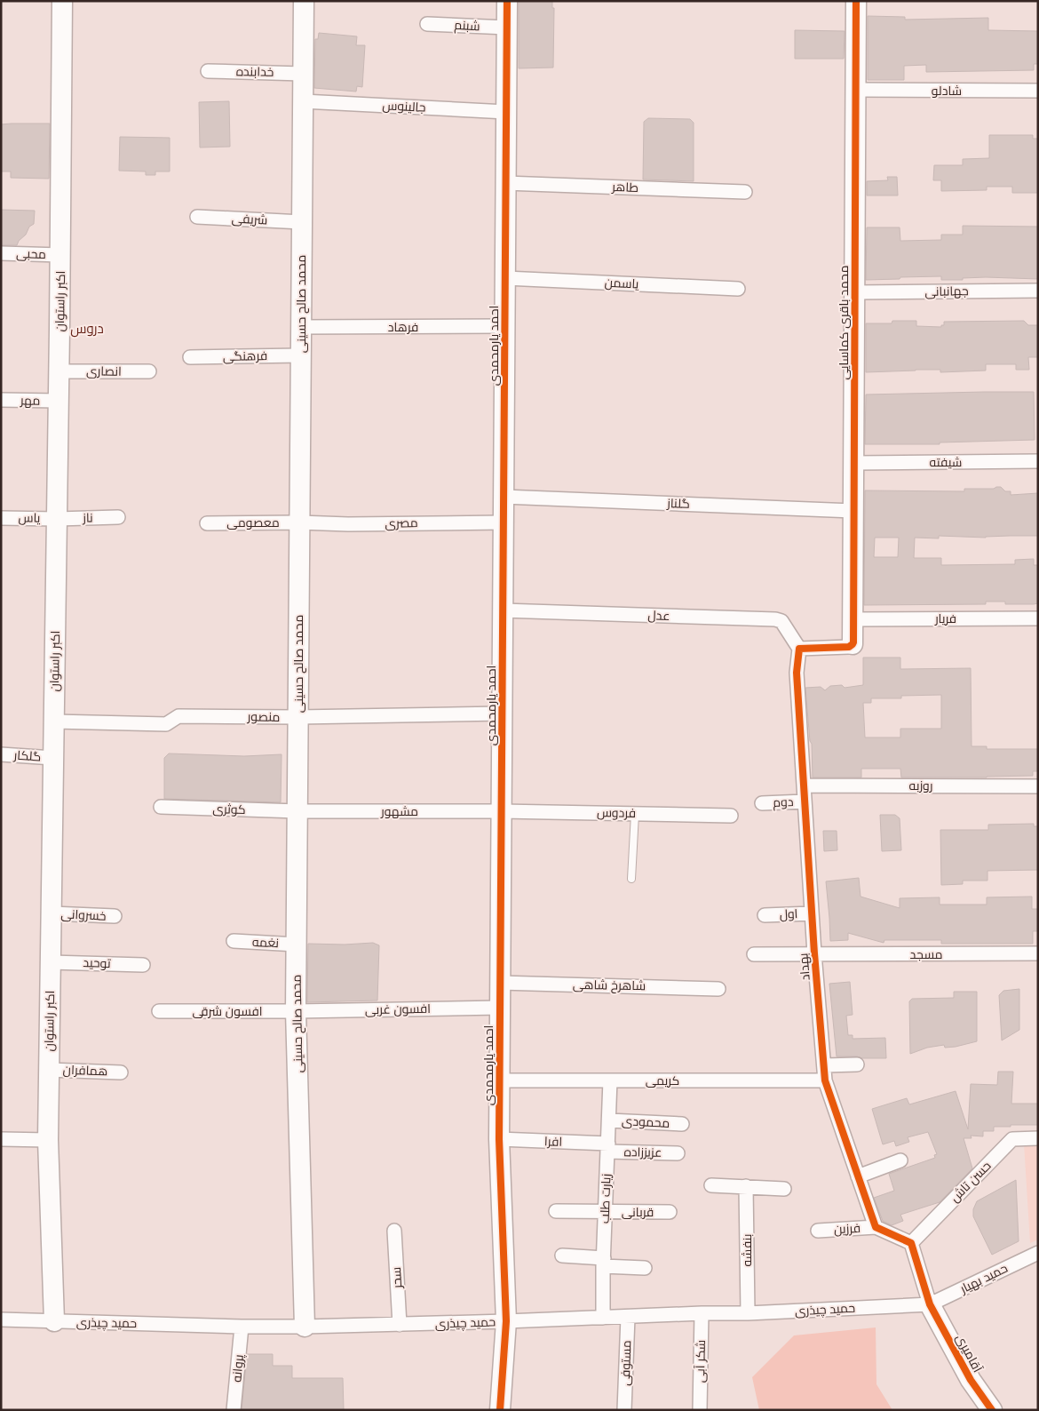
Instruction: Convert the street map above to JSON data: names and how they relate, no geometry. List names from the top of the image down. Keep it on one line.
{"streets":{"street":["شبنم","خدابنده","شادلو","جالینوس","طاهر","شریفی","محبی","یاسمن","جهانبانی","اکبر راستوان","محمد صالح حسینی","محمد باقری کماسایی","فرهاد","احمد یارمحمدی","فرهنگی","انصاری","مهر","شیفته","گلناز","یاس","ناز","معصومی","مصری","عدل","فریار","منصور","گلکار","روزبه","دوم","کوثری","مشهور","فردوس","اول","خسروانی","نغمه","مسجد","توحید","بهداد","شاهرخ شاهی","افسون غربی","افسون شرقی","همافران","کریمی","محمودی","افرا","عزیززاده","حسن تاش","زیارت طلب","قربانی","فرزین","بنفشه","سحر","حمید بهیار","حمید چیذری","آقامیری","شکر آبی","مستوفی","پروانه"]},"crossings":[["شبنم","احمد یارمحمدی"],["خدابنده","محمد صالح حسینی"],["شادلو","محمد باقری کماسایی"],["جالینوس","محمد صالح حسینی"],["جالینوس","احمد یارمحمدی"],["طاهر","احمد یارمحمدی"],["شریفی","محمد صالح حسینی"],["محبی","اکبر راستوان"],["یاسمن","احمد یارمحمدی"],["جهانبانی","محمد باقری کماسایی"],["اکبر راستوان","انصاری"],["اکبر راستوان","مهر"],["اکبر راستوان","یاس"],["اکبر راستوان","ناز"],["اکبر راستوان","منصور"],["اکبر راستوان","گلکار"],["اکبر راستوان","خسروانی"],["اکبر راستوان","توحید"],["اکبر راستوان","همافران"],["اکبر راستوان","حمید چیذری"],["محمد صالح حسینی","فرهاد"],["محمد صالح حسینی","فرهنگی"],["محمد صالح حسینی","معصومی"],["محمد صالح حسینی","مصری"],["محمد صالح حسینی","منصور"],["محمد صالح حسینی","کوثری"],["محمد صالح حسینی","مشهور"],["محمد صالح حسینی","نغمه"],["محمد صالح حسینی","افسون غربی"],["محمد صالح حسینی","افسون شرقی"],["محمد صالح حسینی","حمید چیذری"],["محمد باقری کماسایی","شیفته"],["محمد باقری کماسایی","گلناز"],["محمد باقری کماسایی","فریار"],["فرهاد","احمد یارمحمدی"],["احمد یارمحمدی","گلناز"],["احمد یارمحمدی","مصری"],["احمد یارمحمدی","عدل"],["احمد یارمحمدی","منصور"],["احمد یارمحمدی","مشهور"],["احمد یارمحمدی","فردوس"],["احمد یارمحمدی","شاهرخ شاهی"],["احمد یارمحمدی","افسون غربی"],["احمد یارمحمدی","کریمی"],["احمد یارمحمدی","افرا"],["احمد یارمحمدی","حمید چیذری"],["یاس","ناز"],["معصومی","مصری"],["عدل","بهداد"],["روزبه","بهداد"],["دوم","بهداد"],["کوثری","مشهور"],["مشهور","فردوس"],["اول","بهداد"],["مسجد","بهداد"],["بهداد","کریمی"],["بهداد","فرزین"],["افسون غربی","افسون شرقی"],["کریمی","زیارت طلب"],["محمودی","زیارت طلب"],["افرا","عزیززاده"],["افرا","زیارت طلب"],["عزیززاده","زیارت طلب"],["زیارت طلب","قربانی"],["زیارت طلب","حمید چیذری"],["بنفشه","حمید چیذری"],["سحر","حمید چیذری"],["حمید بهیار","حمید چیذری"],["حمید بهیار","آقامیری"],["حمید چیذری","آقامیری"],["حمید چیذری","شکر آبی"],["حمید چیذری","مستوفی"],["حمید چیذری","پروانه"]],"districts":["دروس"]}
